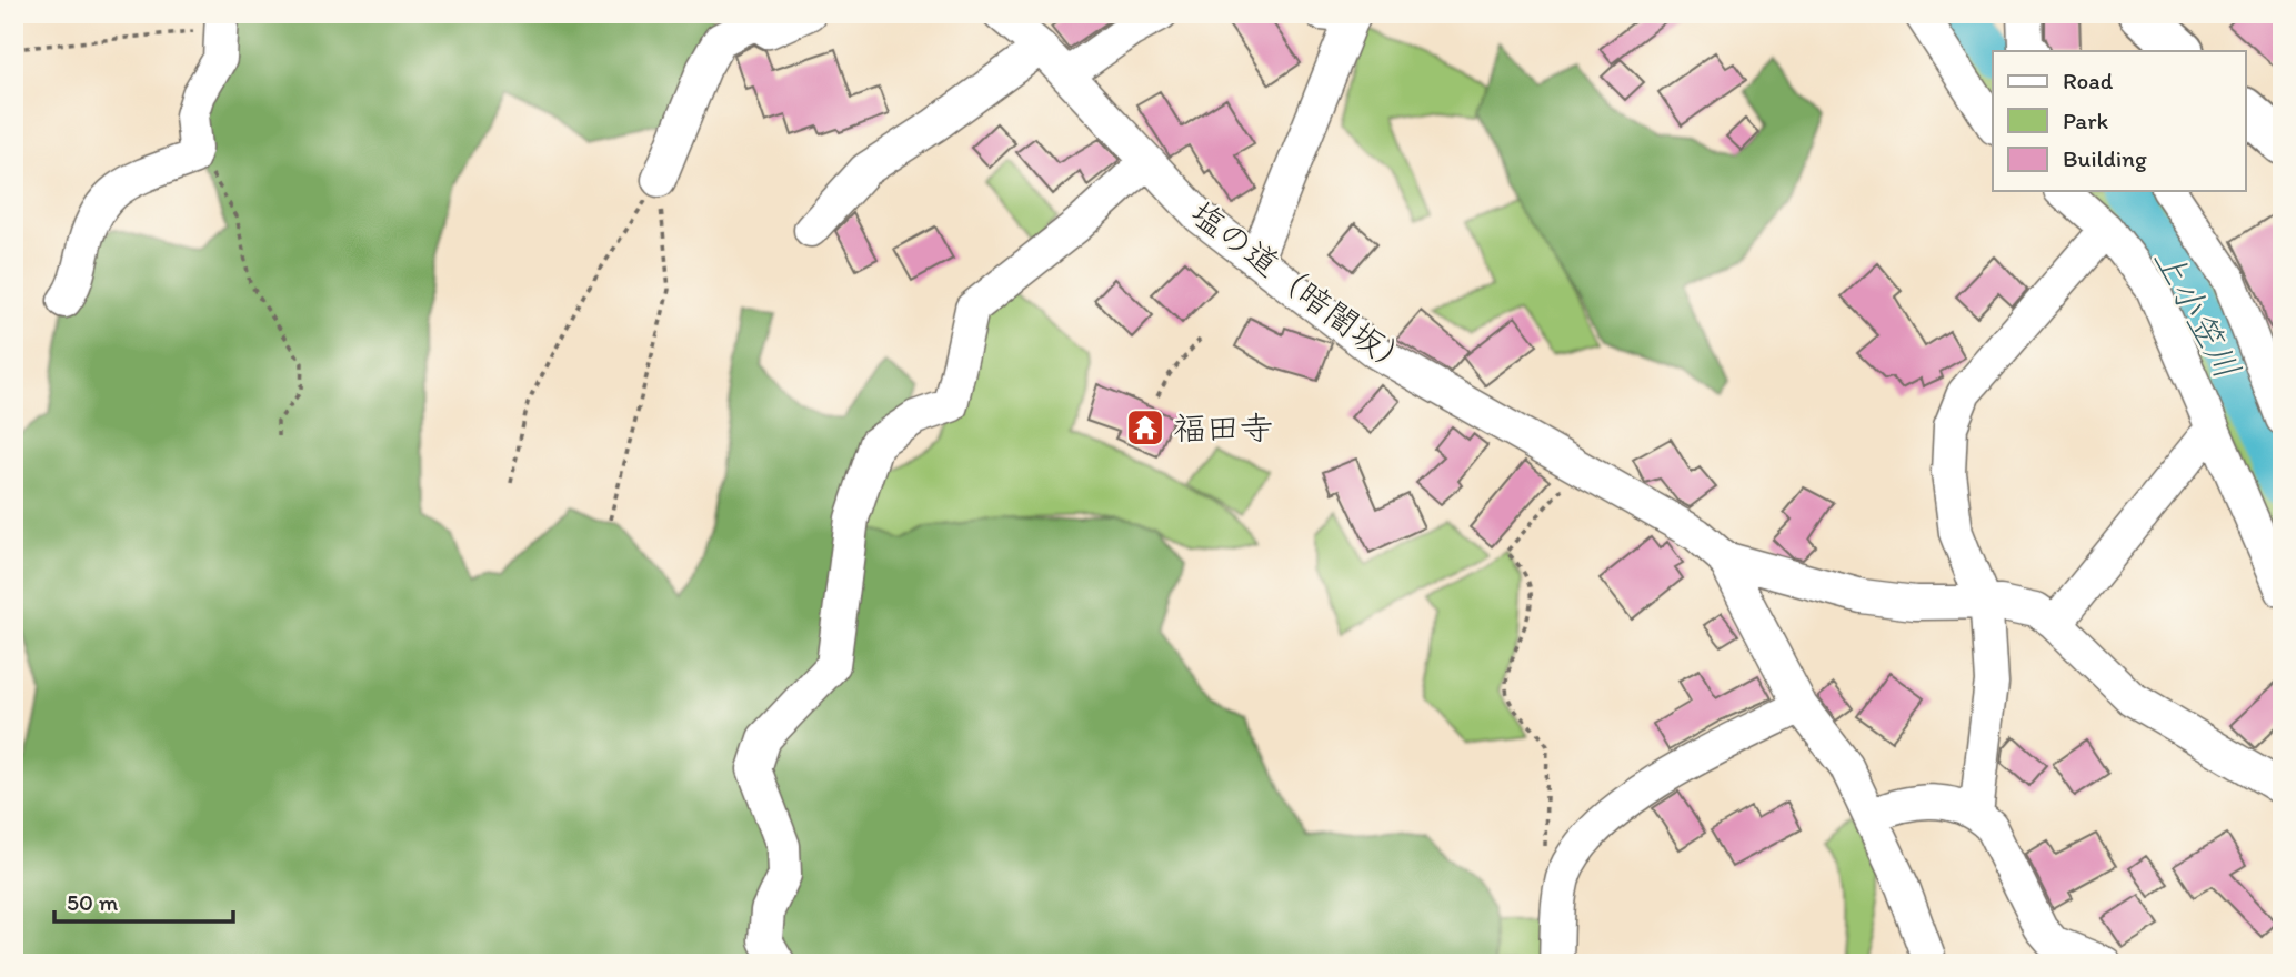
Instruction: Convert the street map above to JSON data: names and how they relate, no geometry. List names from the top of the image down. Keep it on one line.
{"streets":{"street":["塩の道（暗闇坂）"]},"water":["上小笠川"],"places":{"temple":["福田寺"]},"legend":["Road","Park","Building"],"scale_bar":"50 m"}
